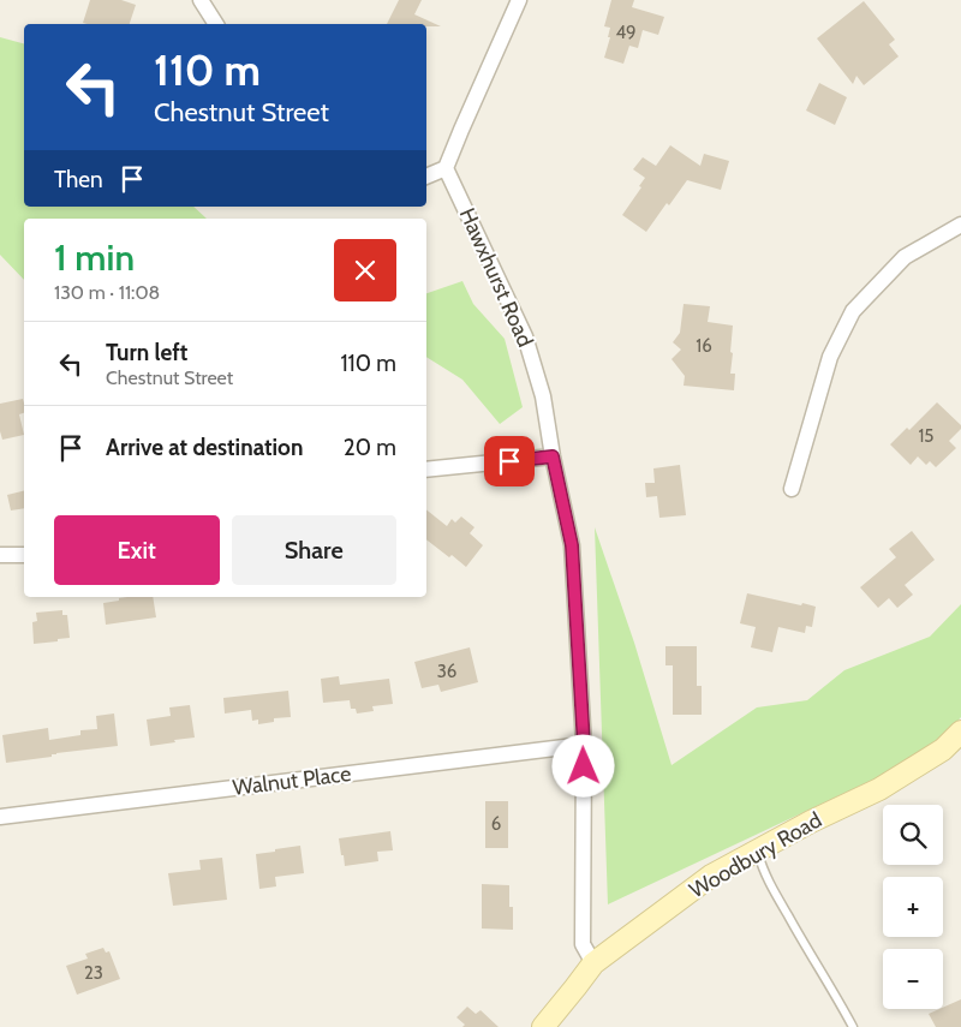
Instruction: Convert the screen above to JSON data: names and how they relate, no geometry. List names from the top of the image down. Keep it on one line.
{"streets":{"main road":["Woodbury Road"],"street":["Hawxhurst Road","Walnut Place"]},"crossings":[["Hawxhurst Road","Walnut Place"],["Hawxhurst Road","Woodbury Road"]],"house_numbers":["49","16","15","36","6","23"],"page":{"turn":["110 m","Chestnut Street"],"then":"Then","heading":["1 min","130 m · 11:08"],"list":[{"name":"Turn left","note":"Chestnut Street","value":"110 m"},{"name":"Arrive at destination","value":"20 m"}],"buttons":["Exit","Share"],"map_buttons":["+","−"]}}
